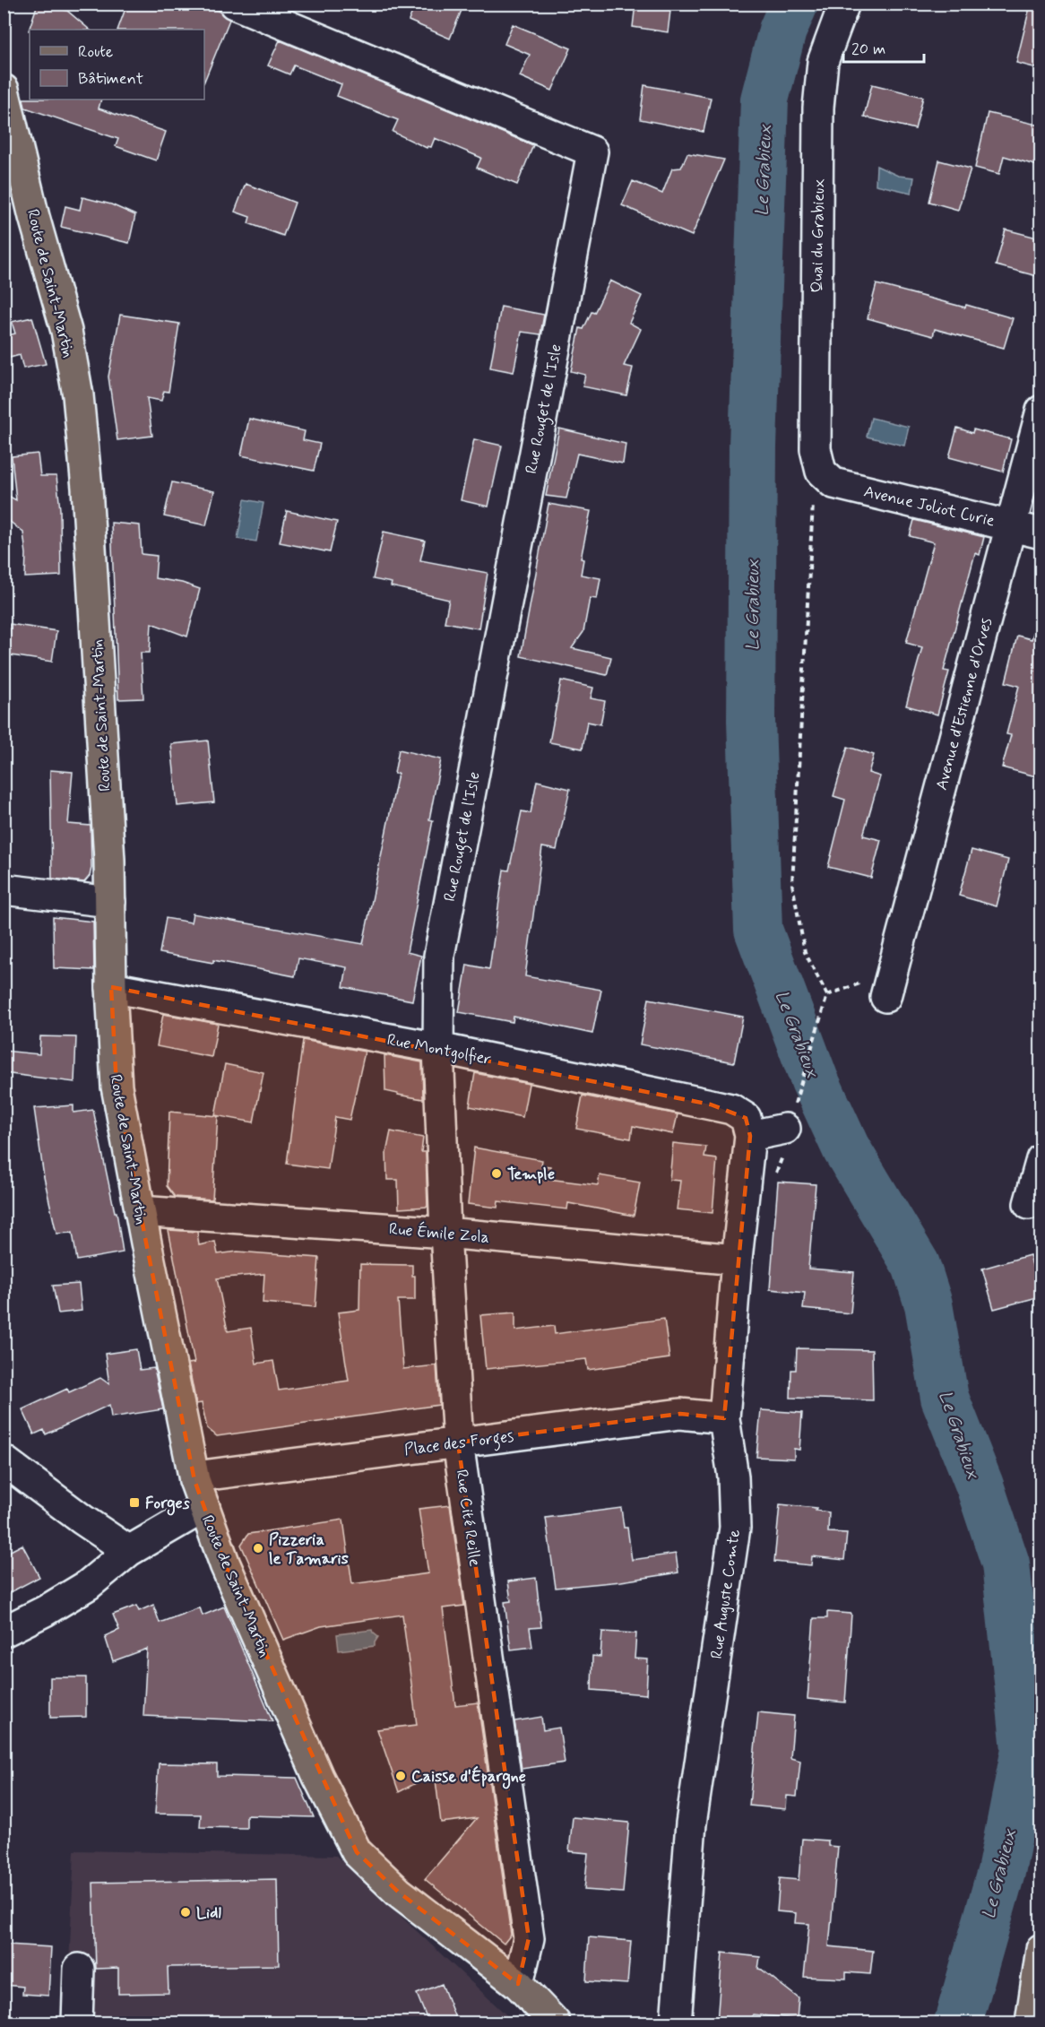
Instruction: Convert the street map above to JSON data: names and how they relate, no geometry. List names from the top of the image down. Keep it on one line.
{"streets":{"main road":["Route de Saint-Martin"],"street":["Quai du Grabieux","Rue Rouget de l'Isle","Avenue Joliot Curie","Avenue d'Estienne d'Orves","Rue Montgolfier","Rue Émile Zola","Place des Forges","Rue Cité Reille","Rue Auguste Comte"]},"crossings":[["Quai du Grabieux","Avenue Joliot Curie"],["Route de Saint-Martin","Rue Montgolfier"],["Route de Saint-Martin","Rue Émile Zola"],["Route de Saint-Martin","Place des Forges"],["Route de Saint-Martin","Rue Cité Reille"],["Rue Rouget de l'Isle","Rue Montgolfier"],["Rue Rouget de l'Isle","Rue Cité Reille"],["Avenue Joliot Curie","Avenue d'Estienne d'Orves"],["Rue Montgolfier","Rue Cité Reille"],["Rue Montgolfier","Rue Auguste Comte"],["Rue Émile Zola","Rue Cité Reille"],["Rue Émile Zola","Rue Auguste Comte"],["Place des Forges","Rue Cité Reille"],["Place des Forges","Rue Auguste Comte"]],"water":["Le Grabieux"],"places":{"other":["Temple","Pizzeria le Tamaris","Caisse d'Épargne","Lidl"],"transit":["Forges"]},"legend":["Route","Bâtiment"],"scale_bar":"20 m"}
